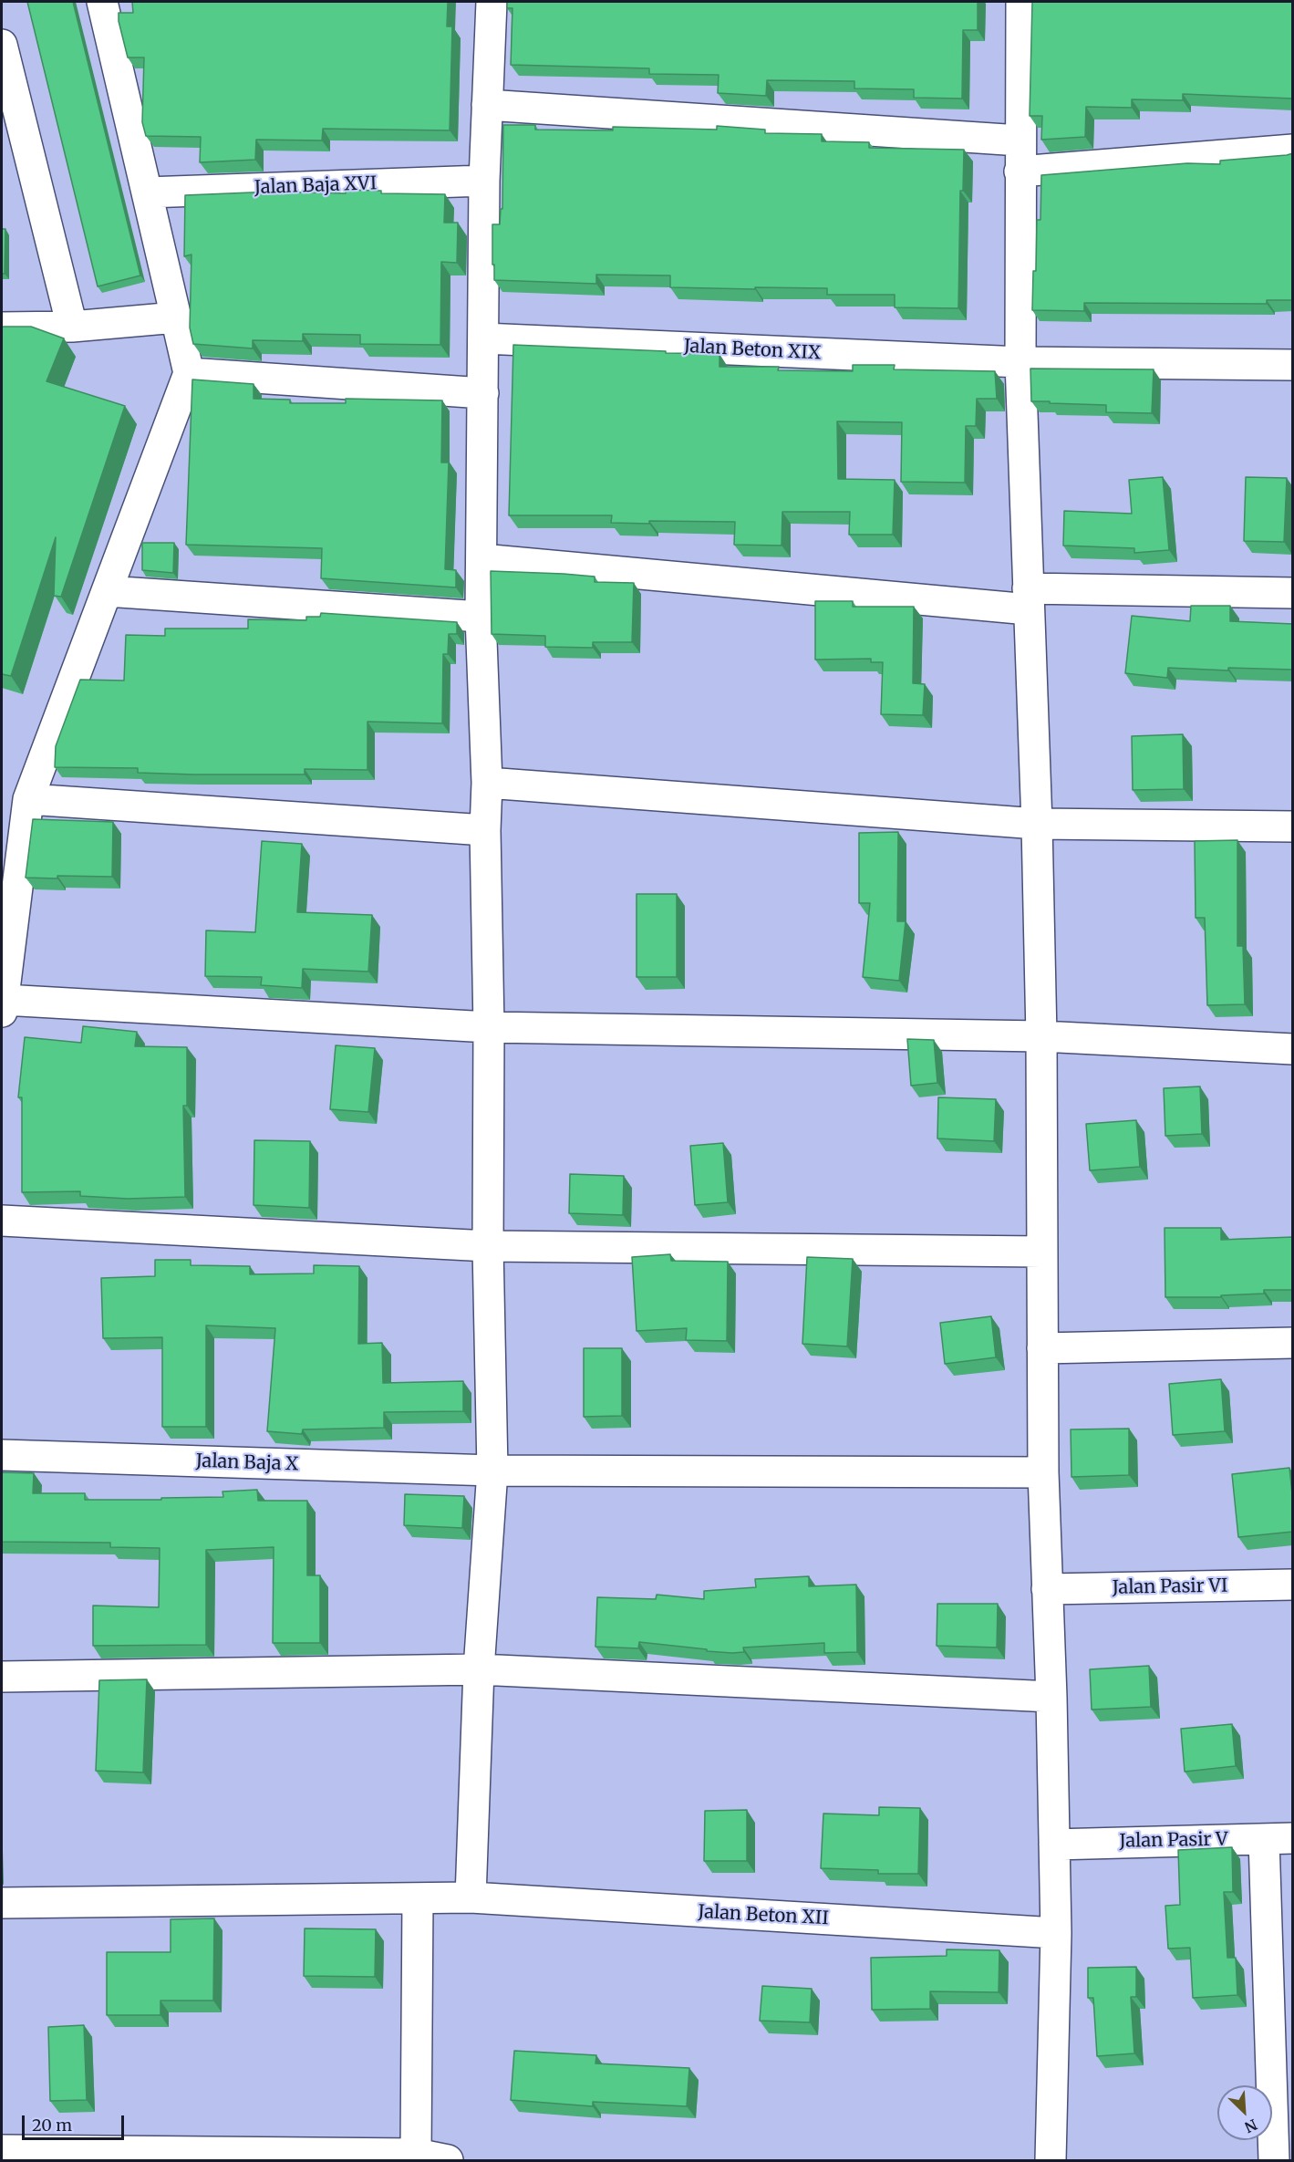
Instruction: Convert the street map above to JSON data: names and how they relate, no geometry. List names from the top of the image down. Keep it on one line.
{"streets":{"street":["Jalan Baja XVI","Jalan Beton XIX","Jalan Baja X","Jalan Pasir VI","Jalan Pasir V","Jalan Beton XII"]},"scale_bar":"20 m","north":"bottom right"}
